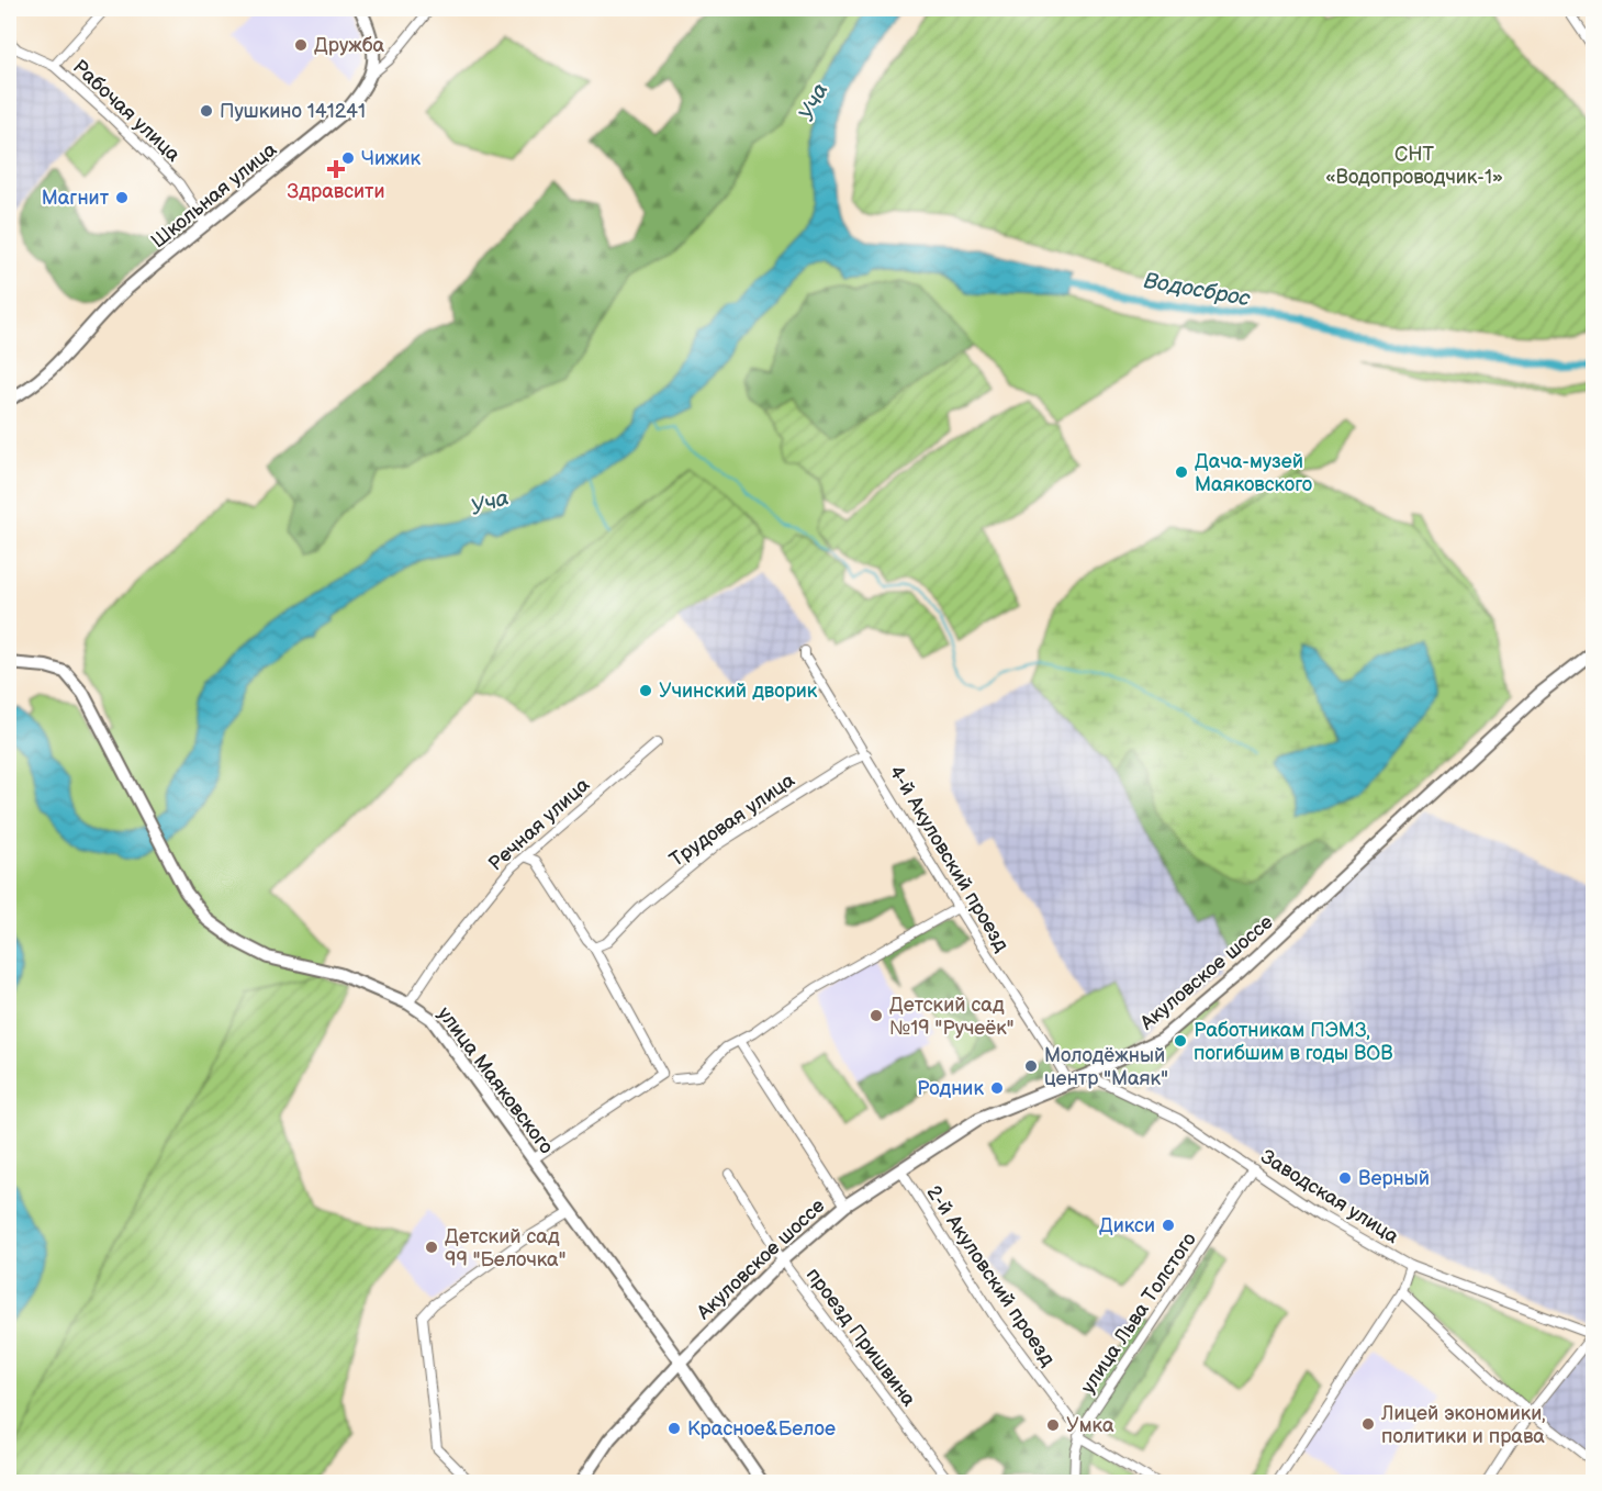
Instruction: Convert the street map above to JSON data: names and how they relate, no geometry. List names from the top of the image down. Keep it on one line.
{"streets":{"street":["Рабочая улица","Школьная улица","Трудовая улица","Речная улица","4-й Акуловский проезд","Акуловское шоссе","улица Маяковского","Заводская улица","2-й Акуловский проезд","улица Льва Толстого","проезд Пришвина"]},"crossings":[["Рабочая улица","Школьная улица"],["Трудовая улица","4-й Акуловский проезд"],["Речная улица","улица Маяковского"],["4-й Акуловский проезд","Акуловское шоссе"],["Акуловское шоссе","улица Маяковского"],["Акуловское шоссе","Заводская улица"],["Акуловское шоссе","2-й Акуловский проезд"],["Акуловское шоссе","проезд Пришвина"],["Заводская улица","улица Льва Толстого"],["2-й Акуловский проезд","улица Льва Толстого"]],"water":["Уча","Водосброс"],"parks":["СНТ «Водопроводчик-1»"],"places":{"other":["Дружба","Пушкино 141241","Чижик","Магнит","Дача-музей Маяковского","Учинский дворик","Детский сад №19 \"Ручеёк\"","Работникам ПЭМЗ, погибшим в годы ВОВ","Молодёжный центр \"Маяк\"","Родник","Верный","Дикси","Детский сад 99 \"Белочка\"","Лицей экономики, политики и права","Умка","Красное&Белое"],"health":["Здравсити"]}}
